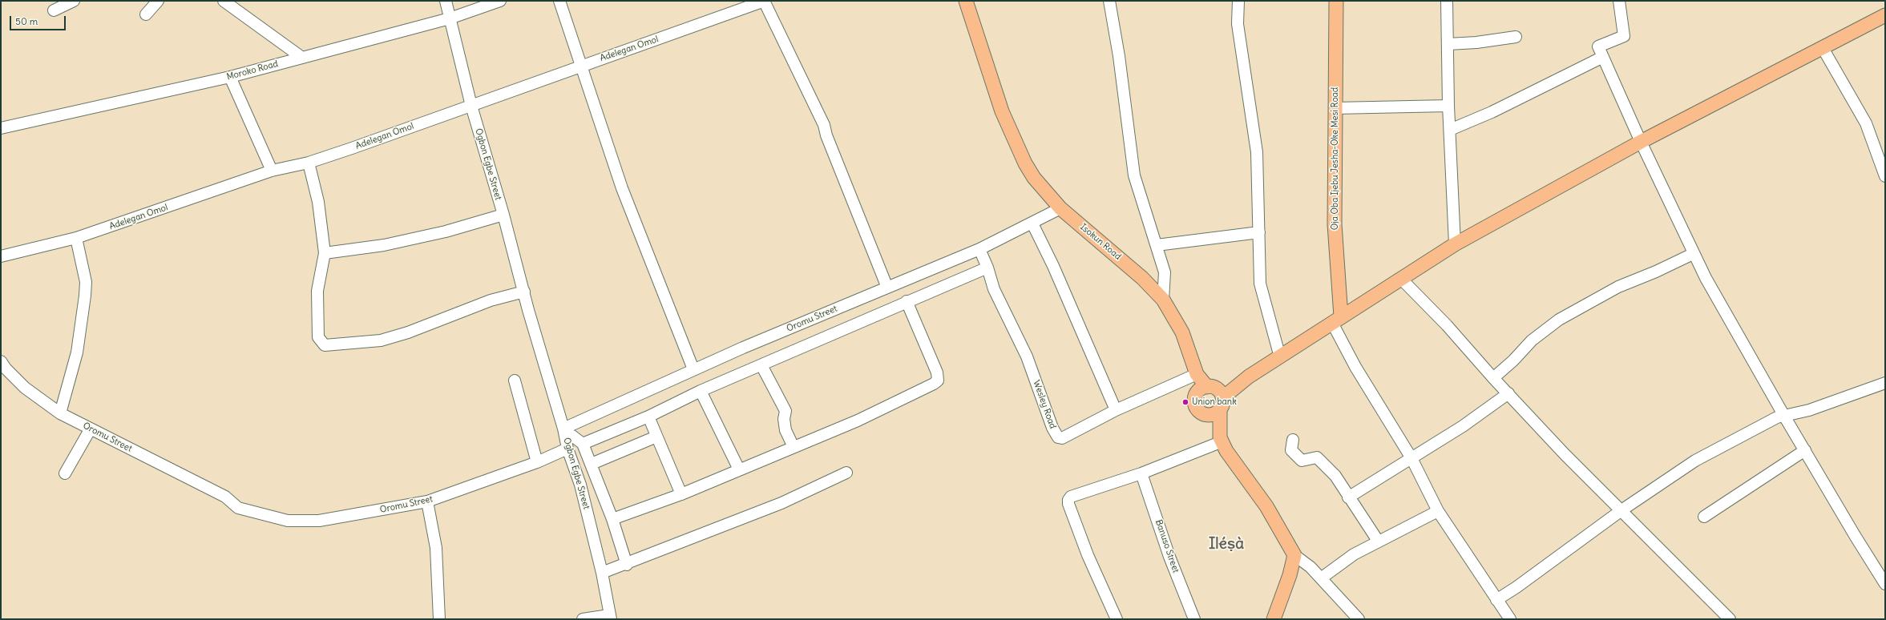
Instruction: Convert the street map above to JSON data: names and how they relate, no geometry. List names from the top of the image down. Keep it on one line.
{"streets":{"main road":["Oja Oba Ijebu Jesha-Oke Mesi Road","Isokun Road"],"street":["Adelegan Omol","Moroko Road","Ogbon Egbe Street","Oromu Street","Wesley Road","Banuso Street"]},"crossings":[["Adelegan Omol","Ogbon Egbe Street"],["Moroko Road","Ogbon Egbe Street"],["Ogbon Egbe Street","Oromu Street"],["Isokun Road","Oromu Street"],["Isokun Road","Wesley Road"],["Oromu Street","Wesley Road"]],"districts":["Iléṣà"],"places":["Union bank"],"scale_bar":"50 m"}
